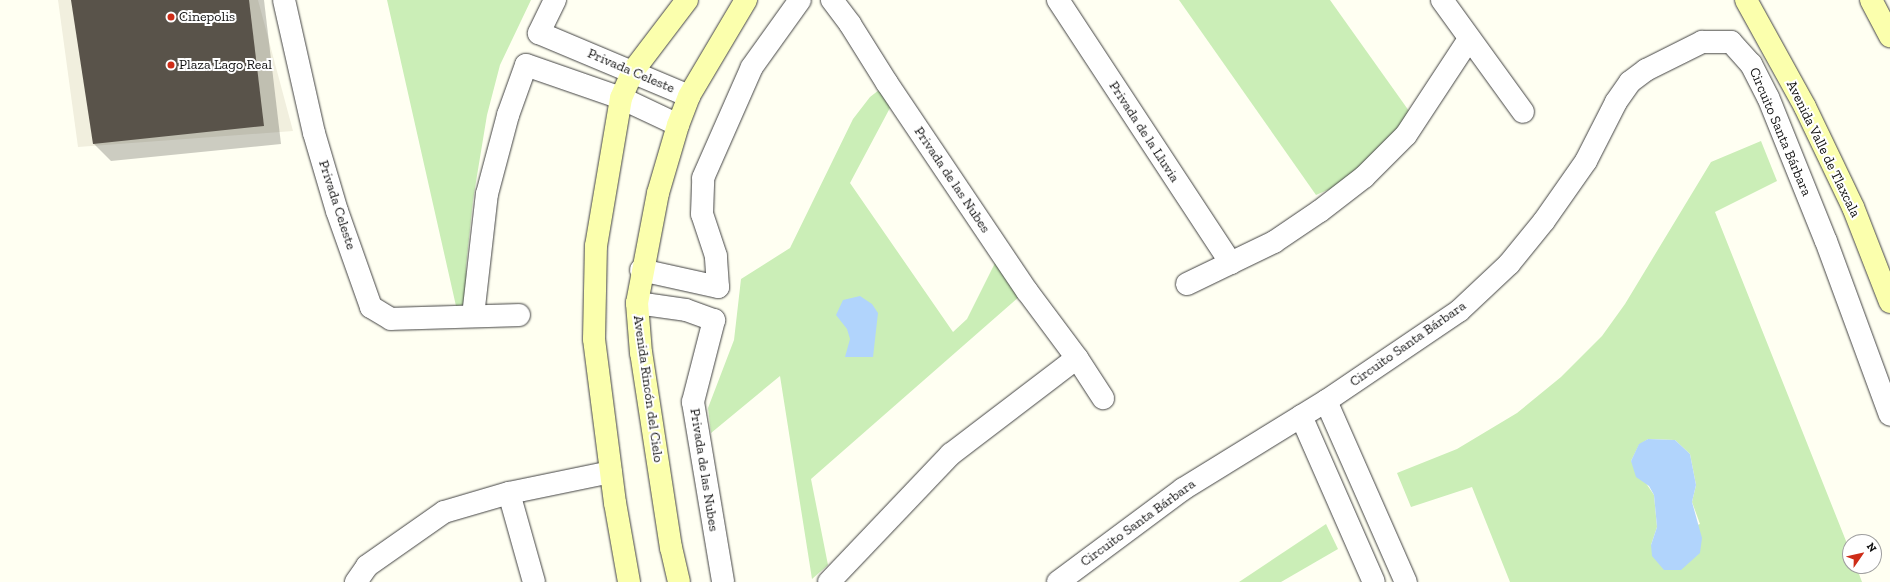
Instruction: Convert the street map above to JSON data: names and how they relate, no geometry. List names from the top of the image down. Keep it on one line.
{"streets":{"street":["Privada Celeste","Privada de la Lluvia","Circuito Santa Bárbara","Avenida Valle de Tlaxcala","Privada de las Nubes","Avenida Rincón del Cielo"]},"crossings":[["Privada Celeste","Avenida Rincón del Cielo"],["Privada de las Nubes","Avenida Rincón del Cielo"]],"places":["Cinepolis","Plaza Lago Real"],"north":"top right"}
